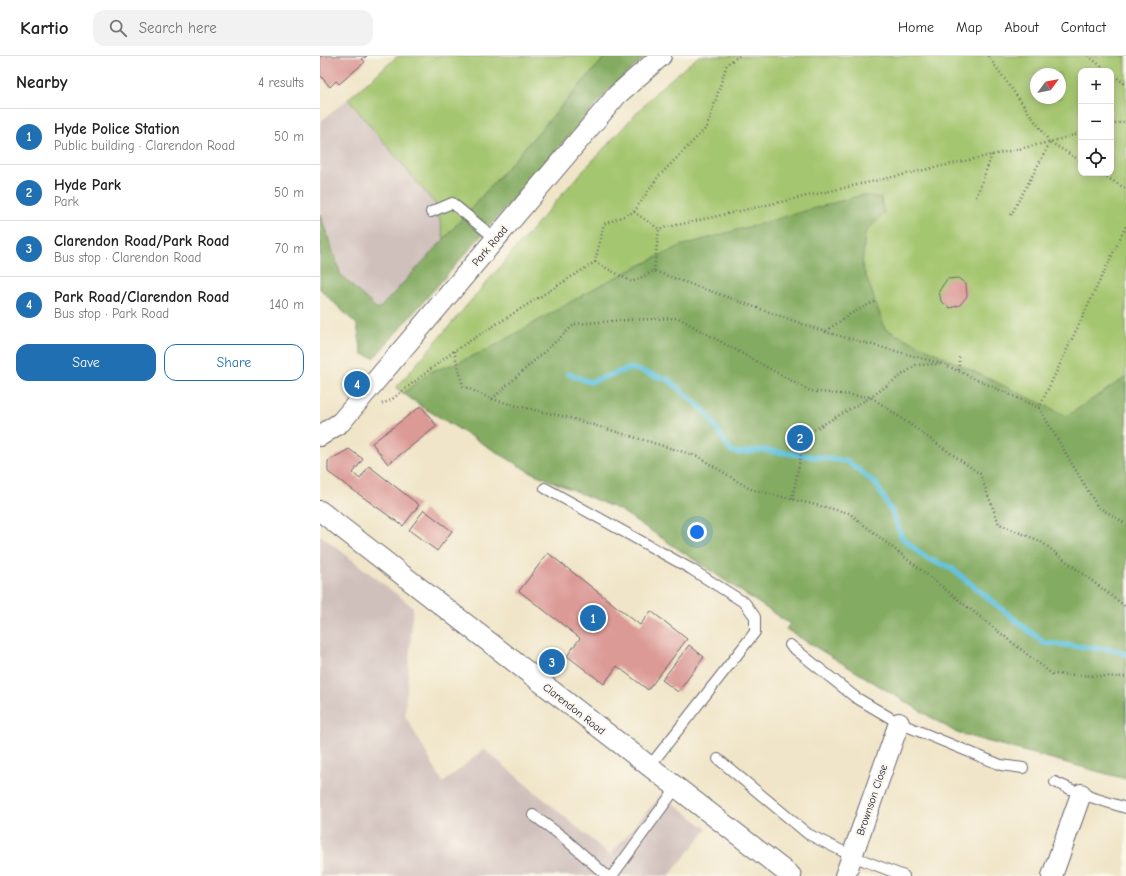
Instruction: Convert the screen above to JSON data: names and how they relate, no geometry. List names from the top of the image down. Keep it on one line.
{"streets":{"street":["Park Road","Clarendon Road","Brownson Close"]},"north":"top right","page":{"header":"Kartio","search":"Search here","nav":["Home","Map","About","Contact"],"heading":["Nearby","4 results"],"map_buttons":["+","−"],"list":[{"mark":"1","name":"Hyde Police Station","note":"Public building · Clarendon Road","value":"50 m"},{"mark":"2","name":"Hyde Park","note":"Park","value":"50 m"},{"mark":"3","name":"Clarendon Road/Park Road","note":"Bus stop · Clarendon Road","value":"70 m"},{"mark":"4","name":"Park Road/Clarendon Road","note":"Bus stop · Park Road","value":"140 m"}],"buttons":["Save","Share"],"pins":["4","2","1","3"]}}
